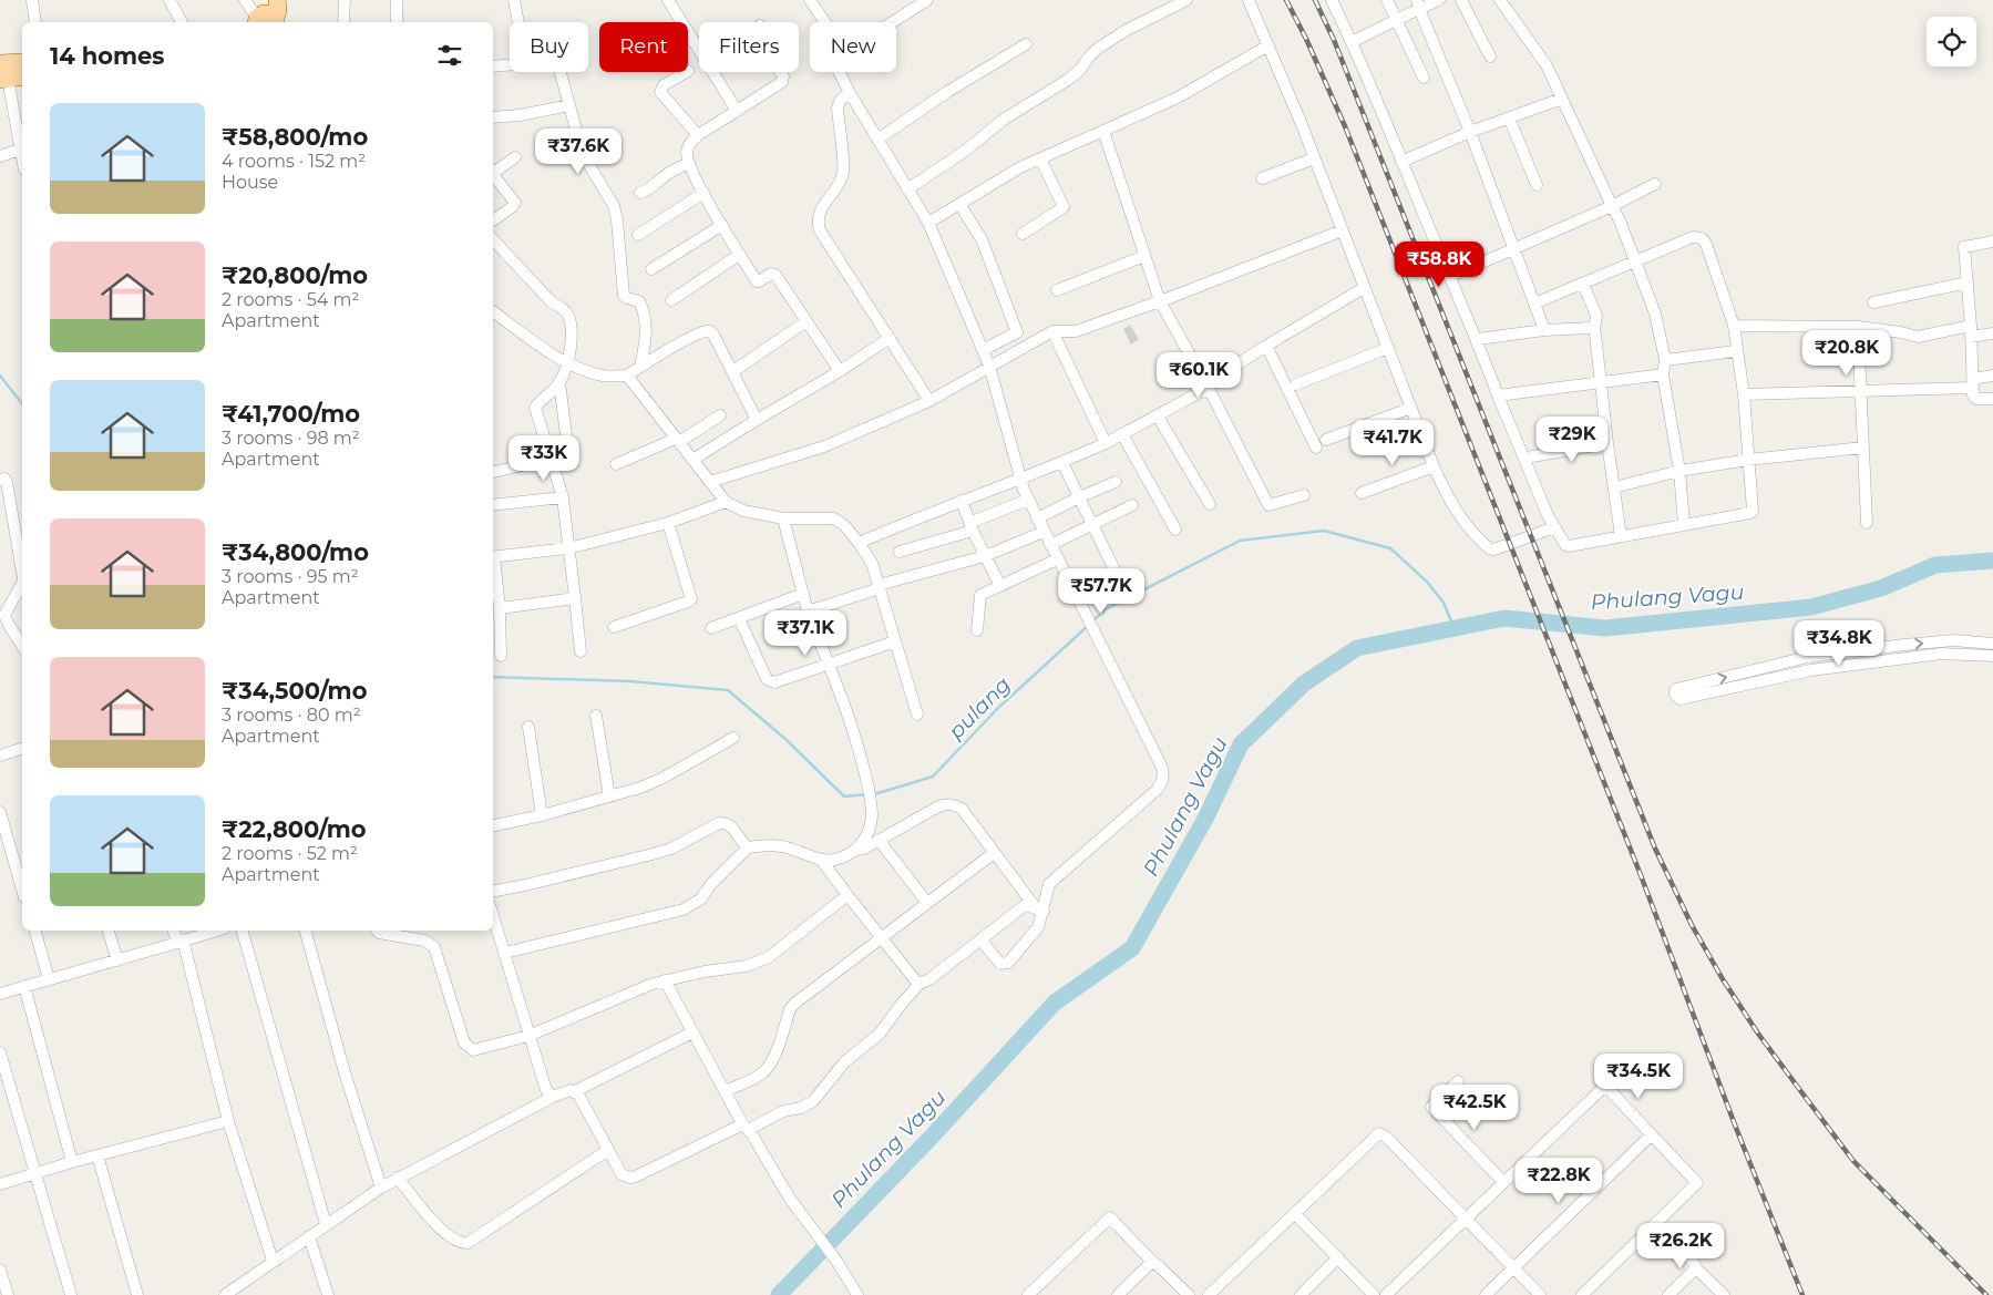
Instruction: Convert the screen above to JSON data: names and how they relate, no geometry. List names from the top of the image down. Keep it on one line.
{"water":["Phulang Vagu","pulang"],"page":{"chip":["Buy","Rent","Filters","New"],"heading":"14 homes","list":[{"name":"₹58,800/mo","note":"4 rooms · 152 m² · House"},{"name":"₹20,800/mo","note":"2 rooms · 54 m² · Apartment"},{"name":"₹41,700/mo","note":"3 rooms · 98 m² · Apartment"},{"name":"₹34,800/mo","note":"3 rooms · 95 m² · Apartment"},{"name":"₹34,500/mo","note":"3 rooms · 80 m² · Apartment"},{"name":"₹22,800/mo","note":"2 rooms · 52 m² · Apartment"}],"price":["₹37.6K","₹58.8K","₹20.8K","₹60.1K","₹29K","₹41.7K","₹33K","₹57.7K","₹37.1K","₹34.8K","₹34.5K","₹42.5K","₹22.8K","₹26.2K"]}}
